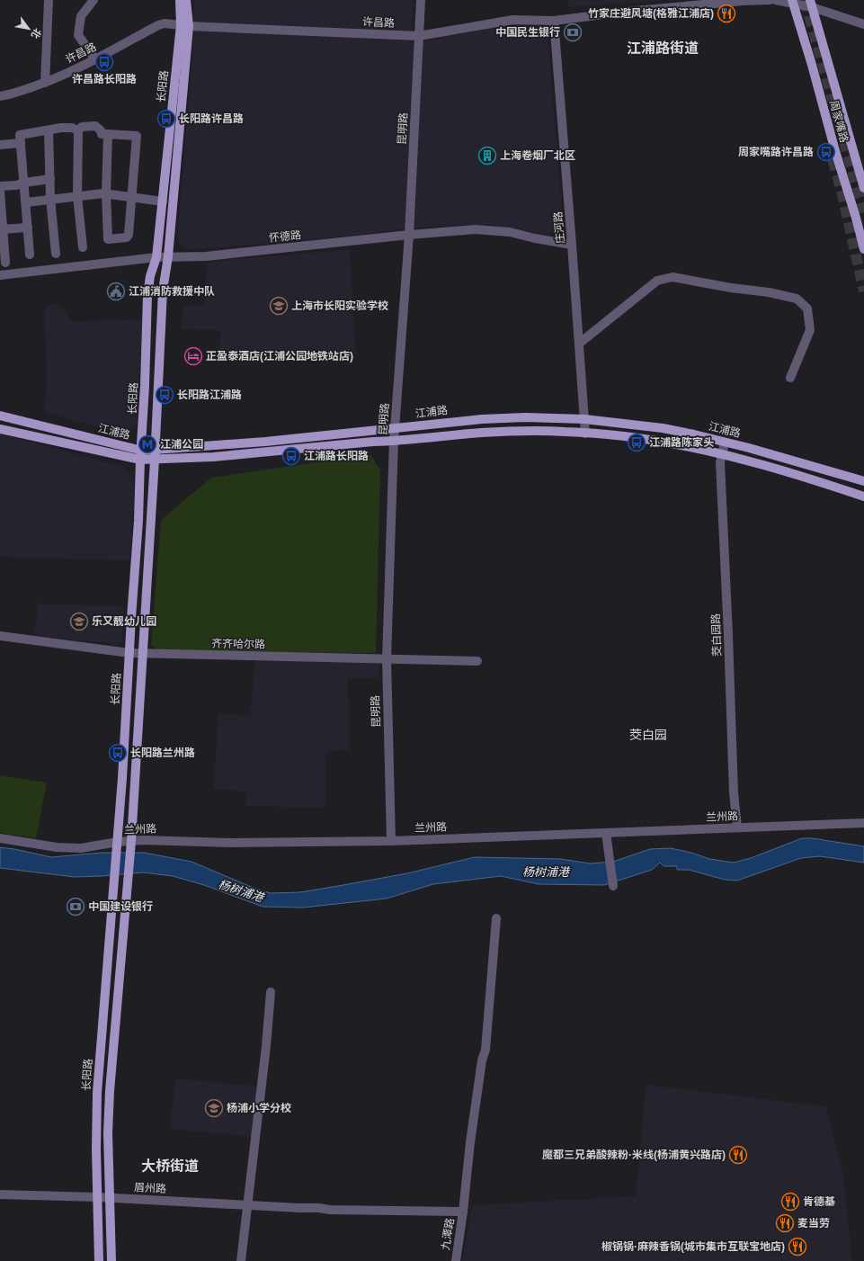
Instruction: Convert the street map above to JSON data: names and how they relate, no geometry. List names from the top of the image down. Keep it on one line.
{"streets":{"main road":["长阳路","周家嘴路","江浦路"],"street":["许昌路","昆明路","庄河路","怀德路","茭白园路","齐齐哈尔路","兰州路","眉州路","九潭路"]},"crossings":[["许昌路","长阳路"],["许昌路","昆明路"],["许昌路","庄河路"],["长阳路","怀德路"],["长阳路","江浦路"],["长阳路","齐齐哈尔路"],["长阳路","兰州路"],["长阳路","眉州路"],["昆明路","怀德路"],["昆明路","江浦路"],["昆明路","齐齐哈尔路"],["昆明路","兰州路"],["庄河路","怀德路"],["庄河路","江浦路"],["江浦路","茭白园路"],["茭白园路","兰州路"],["眉州路","九潭路"]],"districts":["江浦路街道","茭白园","大桥街道"],"water":["杨树浦港"],"places":{"restaurant":["竹家庄避风塘(格雅江浦店)","魔都三兄弟酸辣粉·米线(杨浦黄兴路店)","肯德基","麦当劳","椒锅锅·麻辣香锅(城市集市互联宝地店)"],"bank":["中国民生银行","中国建设银行"],"bus stop":["许昌路长阳路","长阳路许昌路","周家嘴路许昌路","长阳路江浦路","江浦路陈家头","江浦路长阳路","长阳路兰州路"],"building":["上海卷烟厂北区"],"public building":["江浦消防救援中队"],"school or university":["上海市长阳实验学校","乐又靓幼儿园","杨浦小学分校"],"hotel":["正盈泰酒店(江浦公园地铁站店)"],"metro station":["江浦公园"]},"north":"bottom right"}
